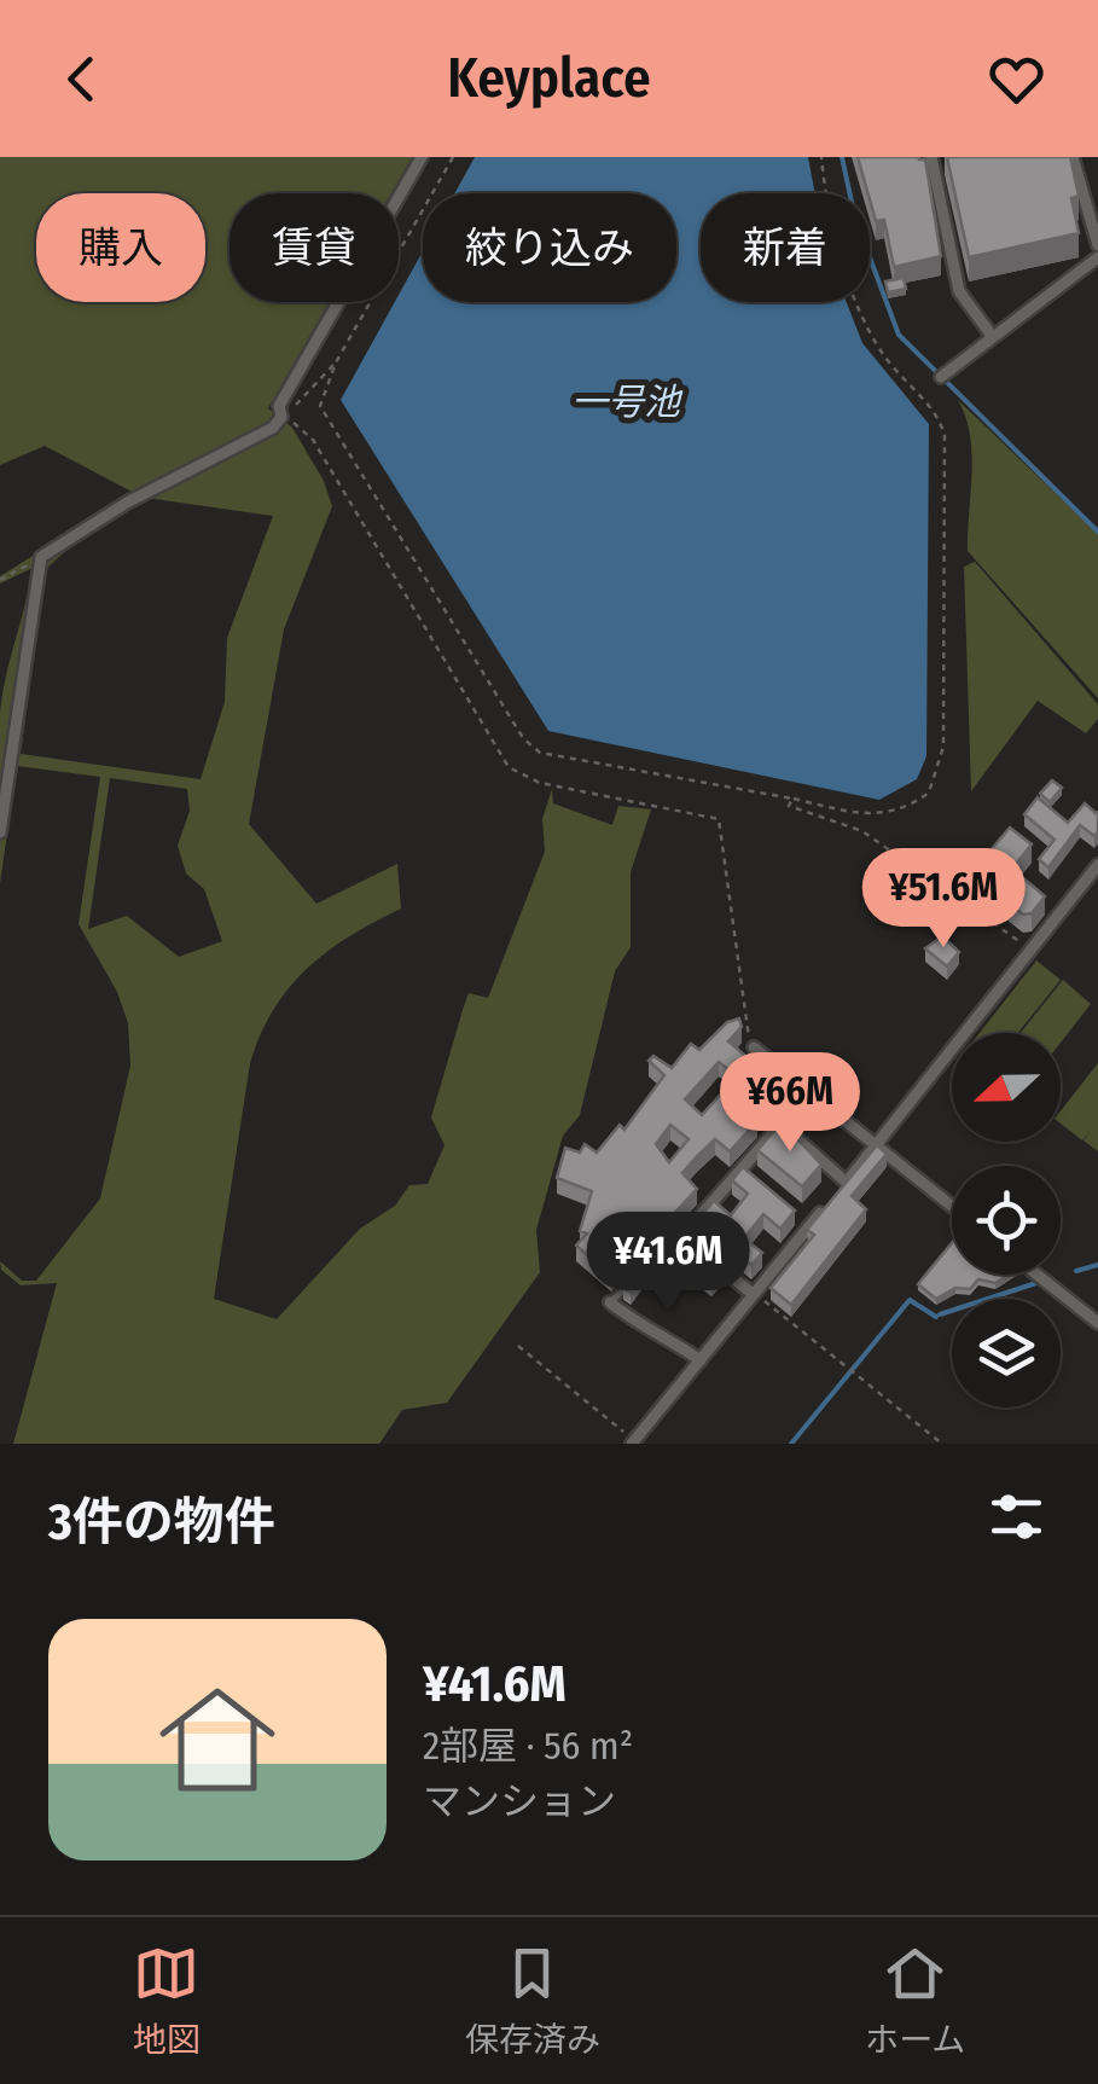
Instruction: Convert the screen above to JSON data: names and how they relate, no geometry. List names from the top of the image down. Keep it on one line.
{"water":["一号池"],"north":"left","page":{"header":"Keyplace","chip":["購入","賃貸","絞り込み","新着"],"price":["¥51.6M","¥66M","¥41.6M"],"heading":"3件の物件","list":[{"name":"¥41.6M","note":"2部屋 · 56 m² · マンション"}],"tabs":["地図","保存済み","ホーム"]}}
